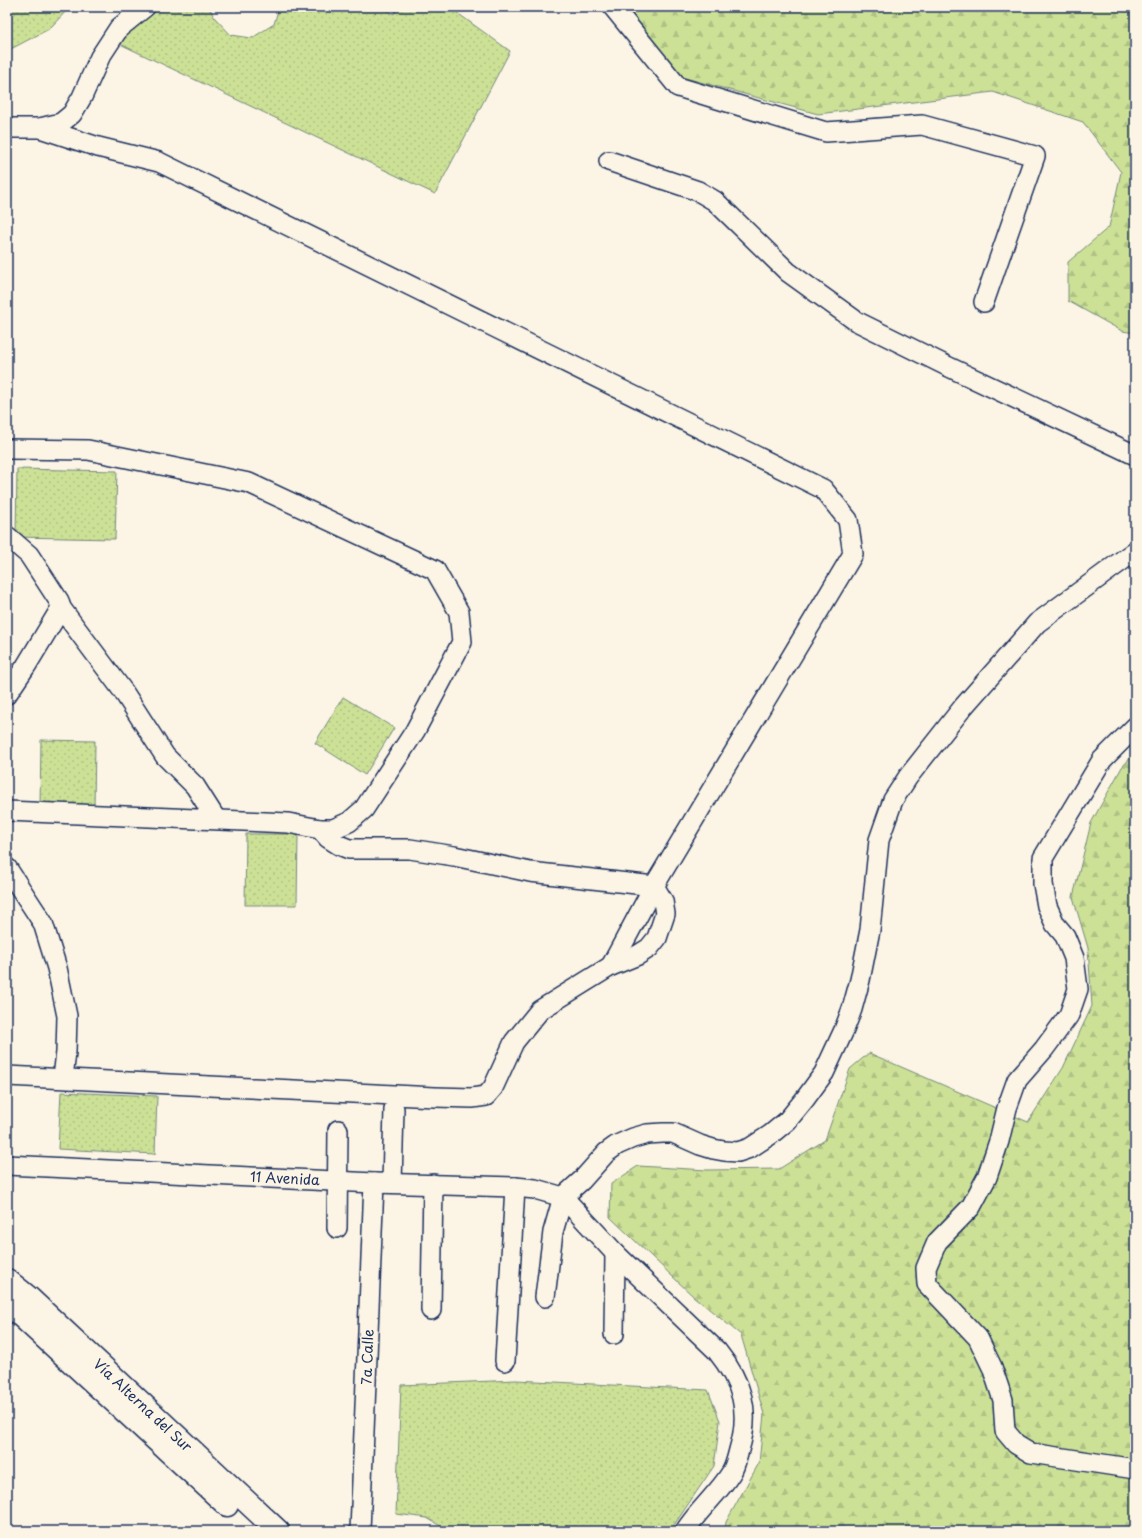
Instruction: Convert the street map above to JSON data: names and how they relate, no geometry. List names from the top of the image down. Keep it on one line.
{"streets":{"highway":["Vía Alterna del Sur"],"street":["11 Avenida","7a Calle"]},"crossings":[["11 Avenida","7a Calle"]]}
